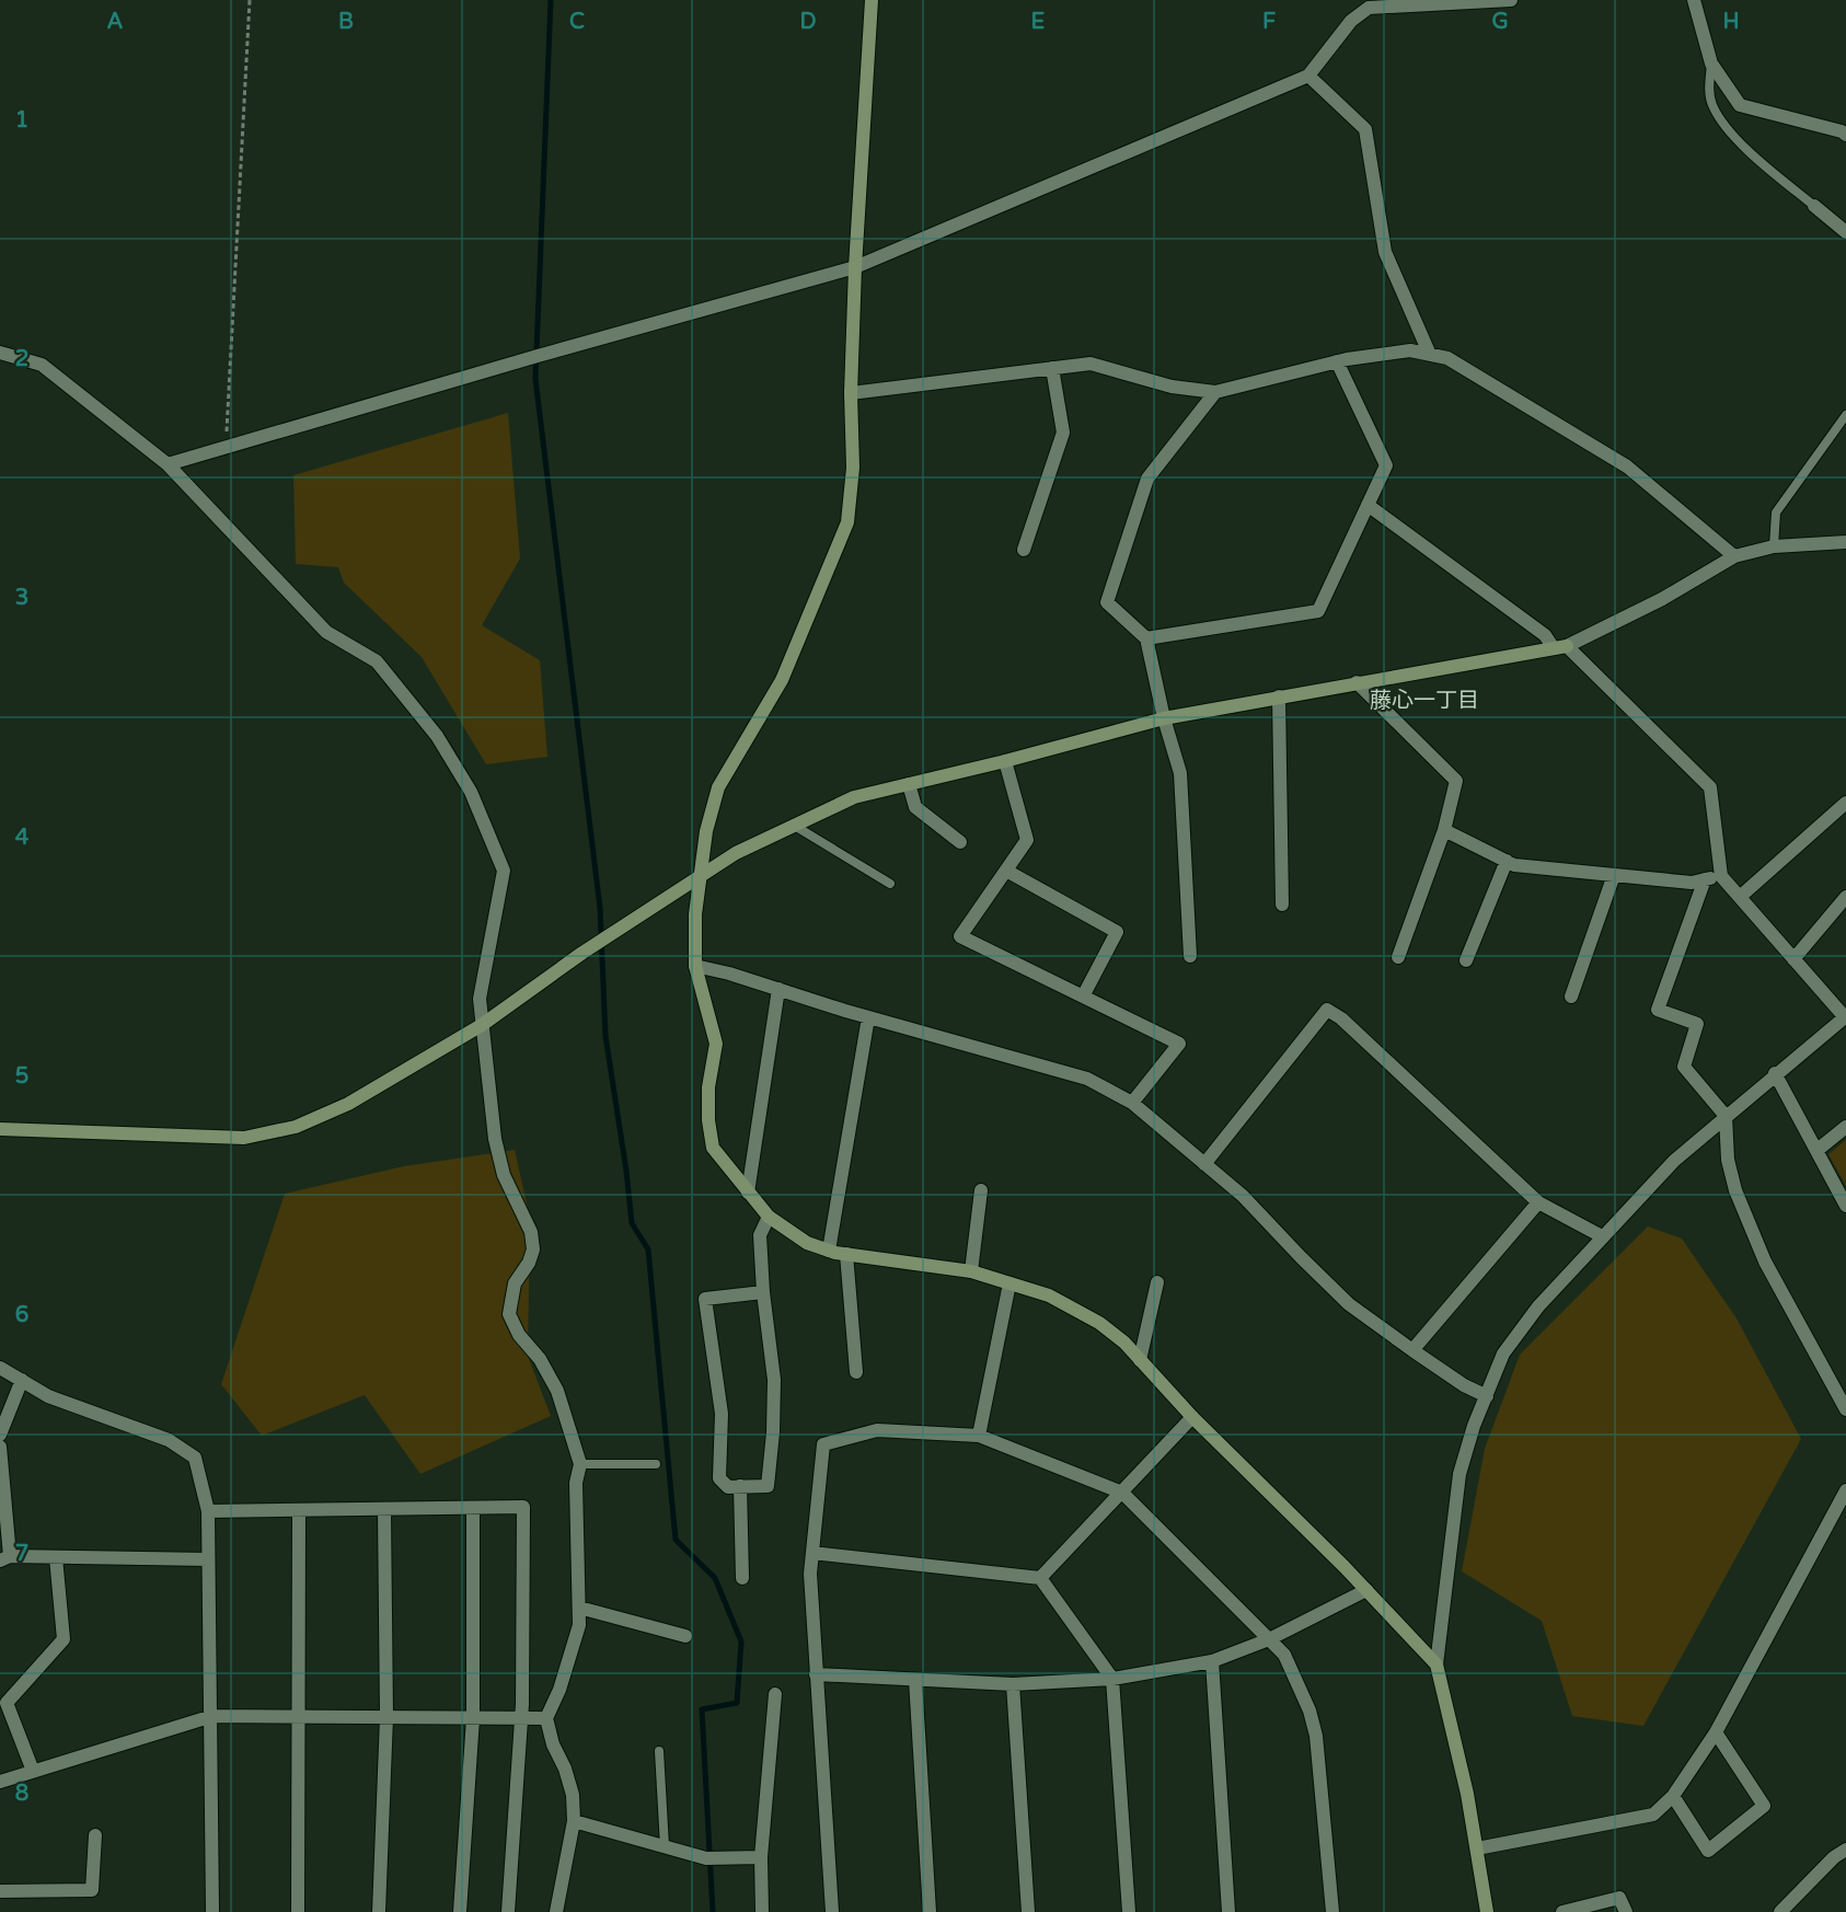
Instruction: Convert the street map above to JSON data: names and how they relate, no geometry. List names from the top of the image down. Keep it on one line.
{"districts":["藤心一丁目"],"grid":{"columns":["A","B","C","D","E","F","G","H"],"rows":["1","2","3","4","5","6","7","8"]}}
